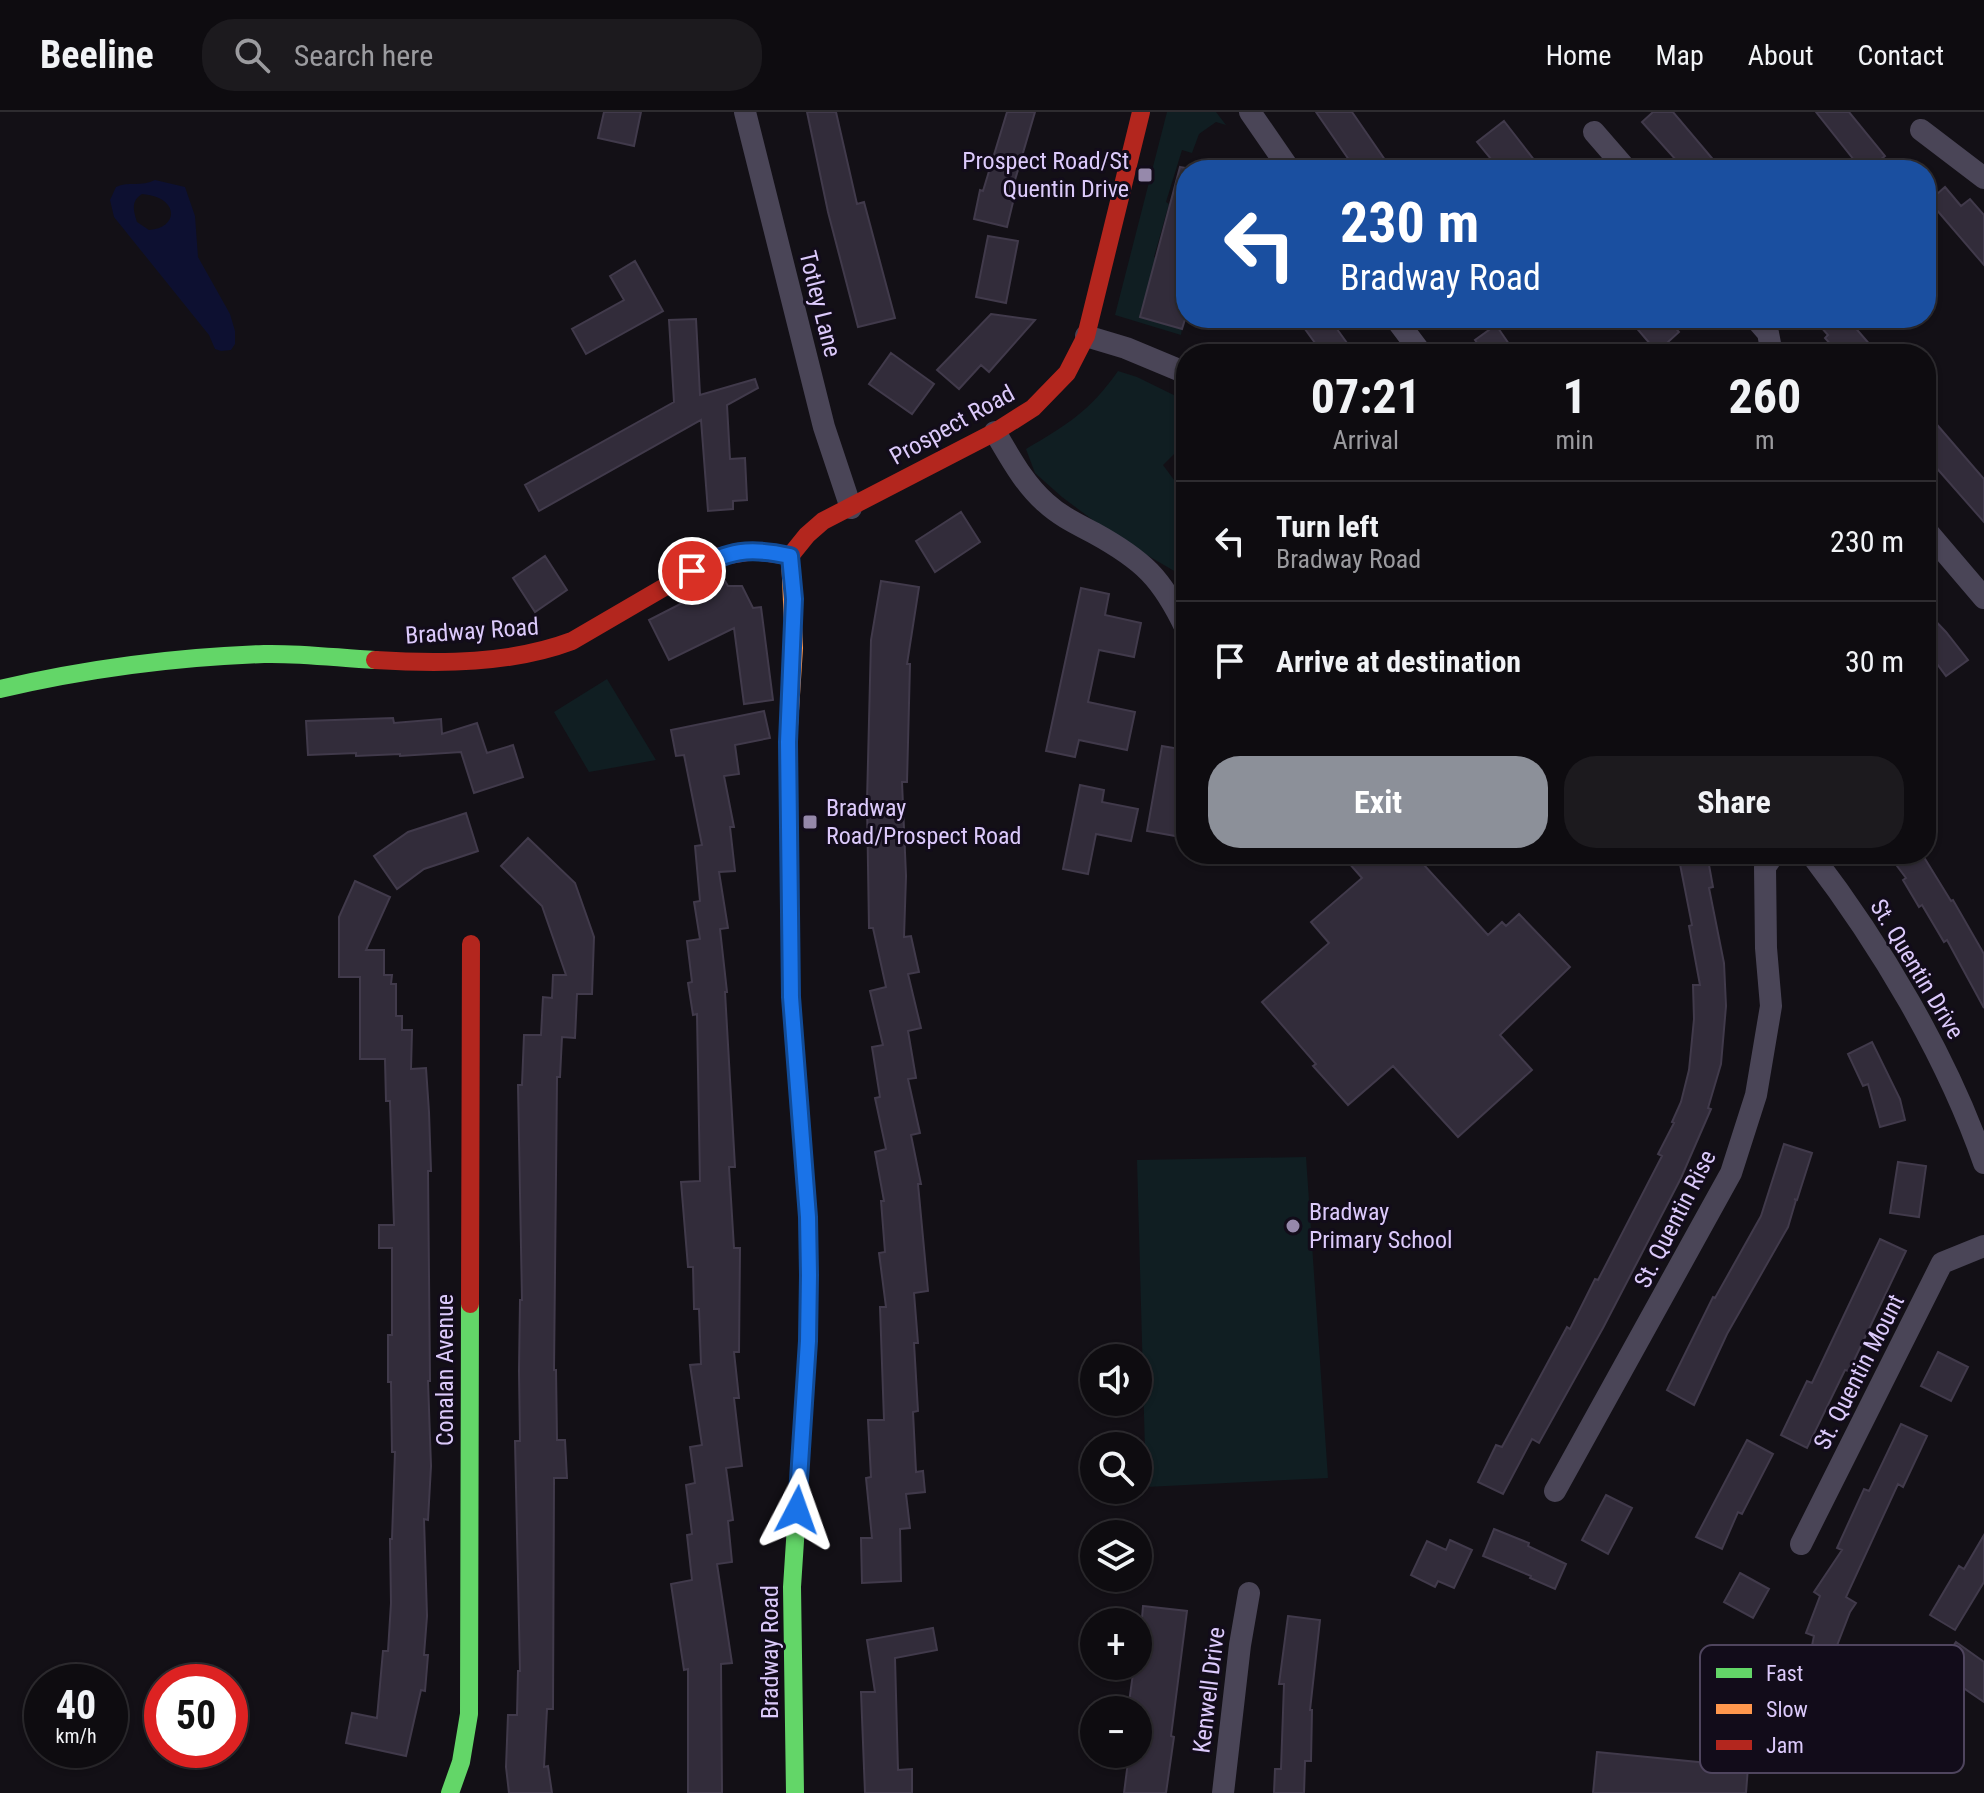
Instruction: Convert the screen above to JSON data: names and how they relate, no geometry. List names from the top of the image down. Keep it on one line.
{"streets":{"main road":["Prospect Road","Bradway Road","Conalan Avenue"],"street":["Totley Lane","St. Quentin Drive","St. Quentin Rise","St. Quentin Mount","Kenwell Drive"]},"crossings":[["Totley Lane","Prospect Road"],["Prospect Road","Bradway Road"]],"places":{"transit":["Prospect Road/St Quentin Drive","Bradway Road/Prospect Road"],"other":["Bradway Primary School"]},"legend":["Fast","Slow","Jam"],"page":{"header":"Beeline","search":"Search here","nav":["Home","Map","About","Contact"],"turn":["230 m","Bradway Road"],"eta":["07:21","Arrival","1","min","260","m"],"list":[{"name":"Turn left","note":"Bradway Road","value":"230 m"},{"name":"Arrive at destination","value":"30 m"}],"buttons":["Exit","Share"],"map_buttons":["+","−"],"speed":"40 km/h","limit":"50"}}
